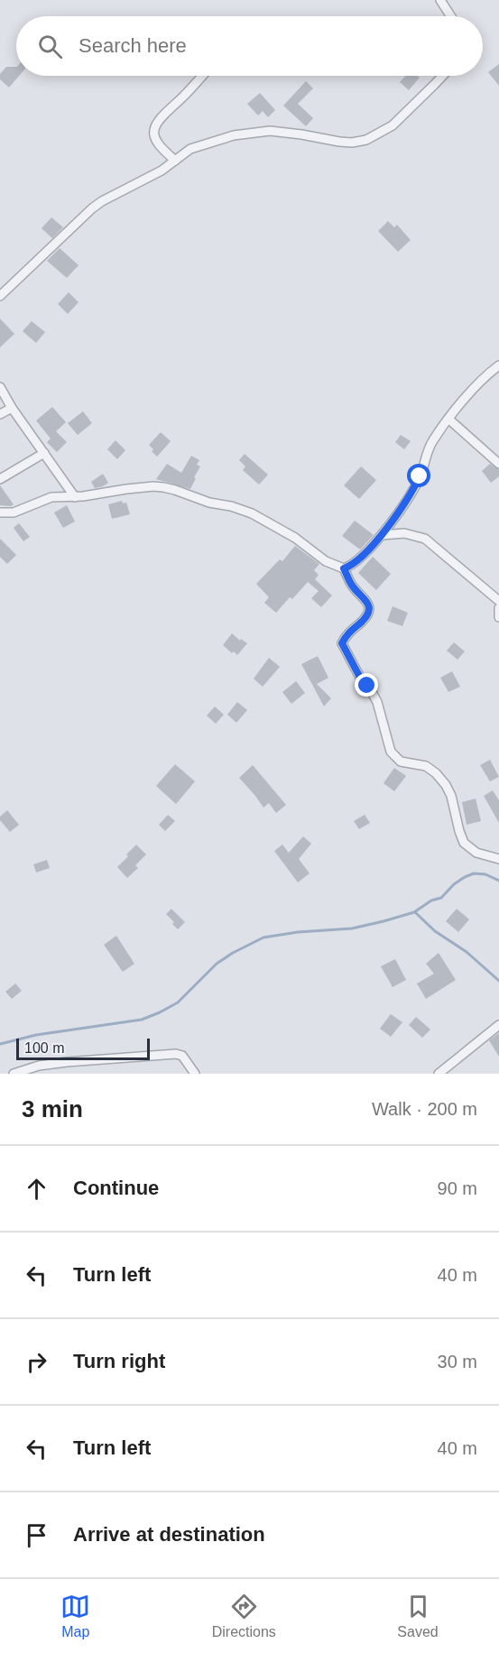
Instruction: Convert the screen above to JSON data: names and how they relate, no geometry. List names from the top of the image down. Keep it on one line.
{"scale_bar":"100 m","page":{"search":"Search here","scale":"100 m","heading":["3 min","Walk · 200 m"],"list":[["Continue","90 m"],["Turn left","40 m"],["Turn right","30 m"],["Turn left","40 m"],"Arrive at destination"],"nav":["Map","Directions","Saved"]}}
